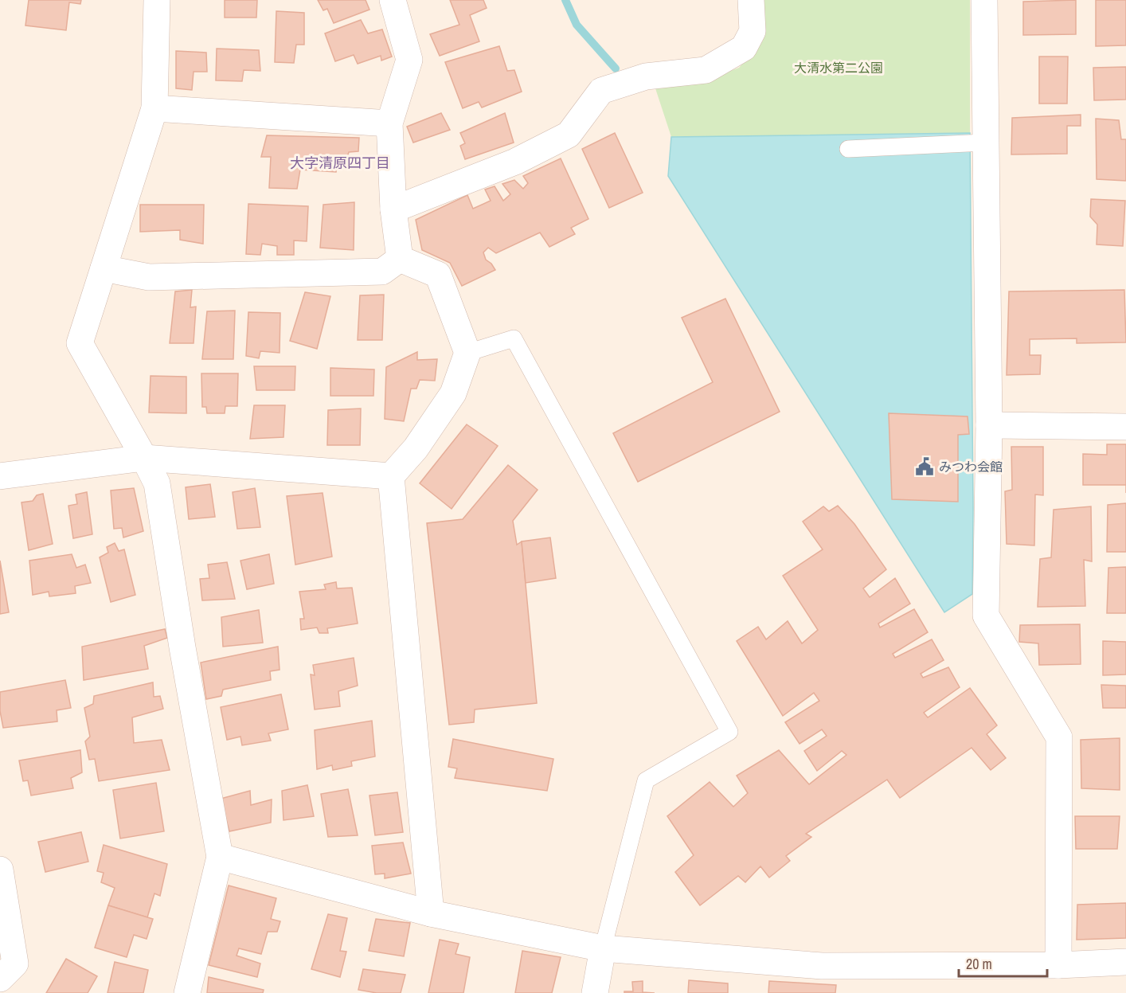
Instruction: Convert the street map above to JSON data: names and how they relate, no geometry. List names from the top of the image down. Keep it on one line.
{"districts":["大字清原四丁目"],"parks":["大清水第二公園"],"places":{"public building":["みつわ会館"]},"scale_bar":"20 m"}
